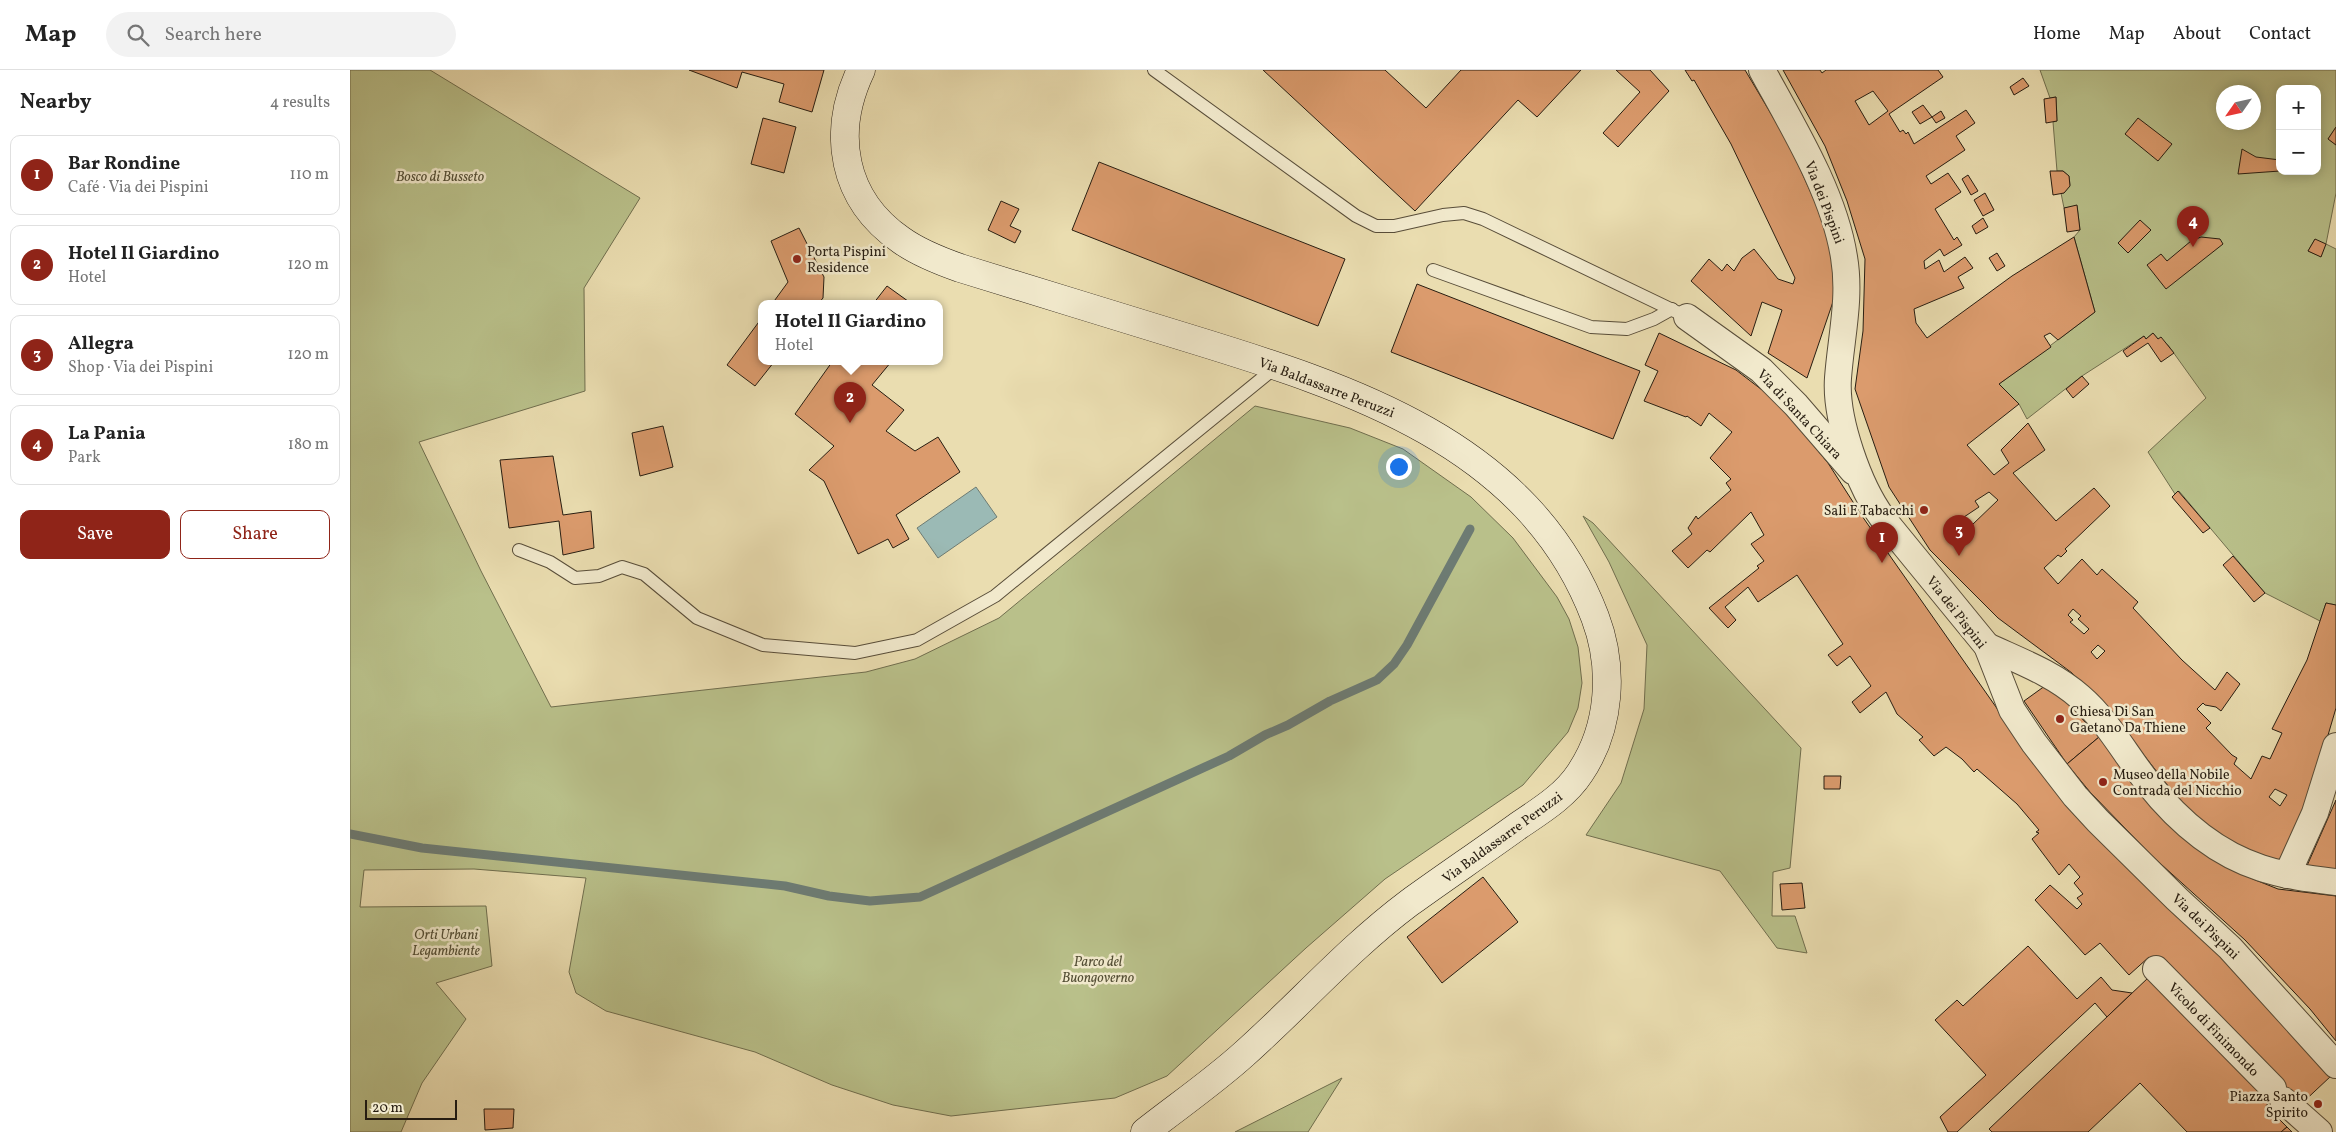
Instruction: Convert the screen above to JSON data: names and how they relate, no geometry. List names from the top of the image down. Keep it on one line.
{"streets":{"street":["Via dei Pispini","Via Baldassarre Peruzzi","Via di Santa Chiara","Vicolo di Finimondo"]},"crossings":[["Via dei Pispini","Via di Santa Chiara"]],"parks":["Bosco di Busseto","Orti Urbani Legambiente","Parco del Buongoverno"],"places":["Porta Pispini Residence","Sali E Tabacchi","Chiesa Di San Gaetano Da Thiene","Museo della Nobile Contrada del Nicchio","Piazza Santo Spirito"],"scale_bar":"20 m","north":"bottom left","page":{"header":"Map","search":"Search here","nav":["Home","Map","About","Contact"],"heading":["Nearby","4 results"],"map_buttons":["+","−"],"list":[{"mark":"1","name":"Bar Rondine","note":"Café · Via dei Pispini","value":"110 m"},{"mark":"2","name":"Hotel Il Giardino","note":"Hotel","value":"120 m"},{"mark":"3","name":"Allegra","note":"Shop · Via dei Pispini","value":"120 m"},{"mark":"4","name":"La Pania","note":"Park","value":"180 m"}],"pins":["4","2","3","1"],"popup":["Hotel Il Giardino","Hotel"],"buttons":["Save","Share"],"scale":"20 m"}}
